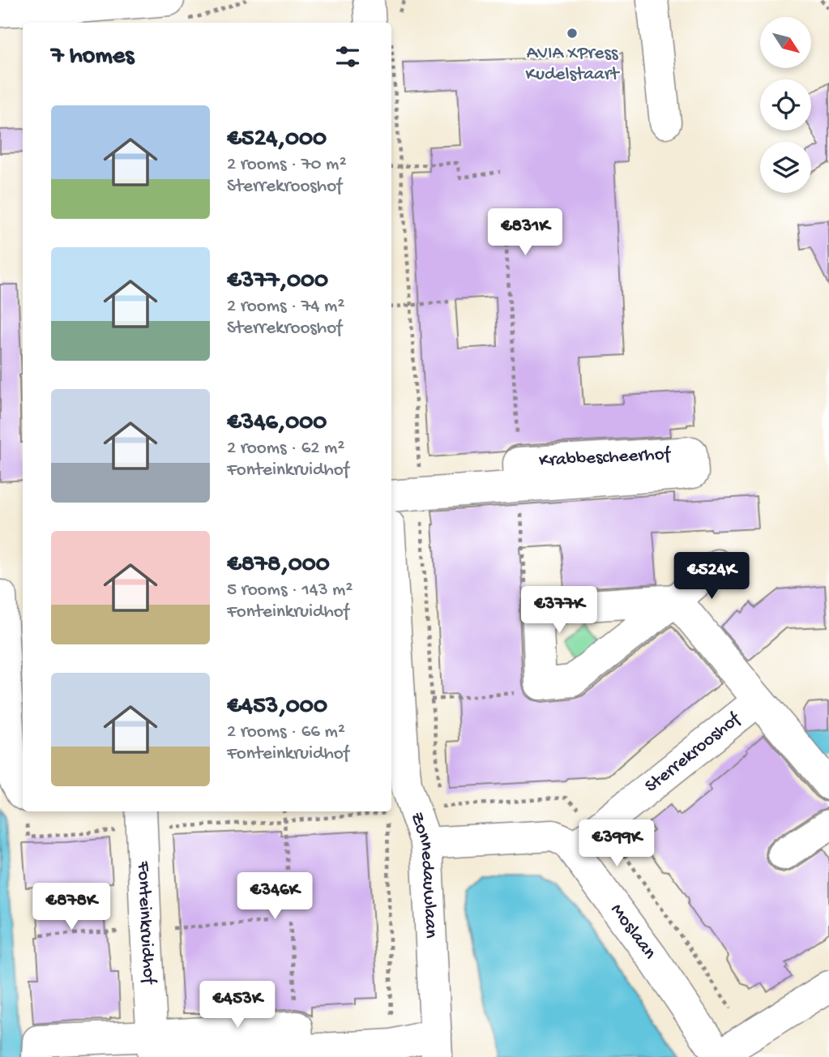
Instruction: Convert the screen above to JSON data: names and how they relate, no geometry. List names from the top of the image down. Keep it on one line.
{"streets":{"street":["Krabbescheerhof","Sterrekrooshof","Zonnedauwlaan","Fonteinkruidhof","Moslaan"]},"crossings":[["Sterrekrooshof","Moslaan"],["Zonnedauwlaan","Moslaan"]],"places":["AVIA XPress Kudelstaart"],"north":"bottom right","page":{"heading":"7 homes","list":[{"name":"€524,000","note":"2 rooms · 70 m² · Sterrekrooshof"},{"name":"€377,000","note":"2 rooms · 74 m² · Sterrekrooshof"},{"name":"€346,000","note":"2 rooms · 62 m² · Fonteinkruidhof"},{"name":"€878,000","note":"5 rooms · 143 m² · Fonteinkruidhof"},{"name":"€453,000","note":"2 rooms · 66 m² · Fonteinkruidhof"}],"price":["€831K","€524K","€377K","€399K","€346K","€878K","€453K"]}}
